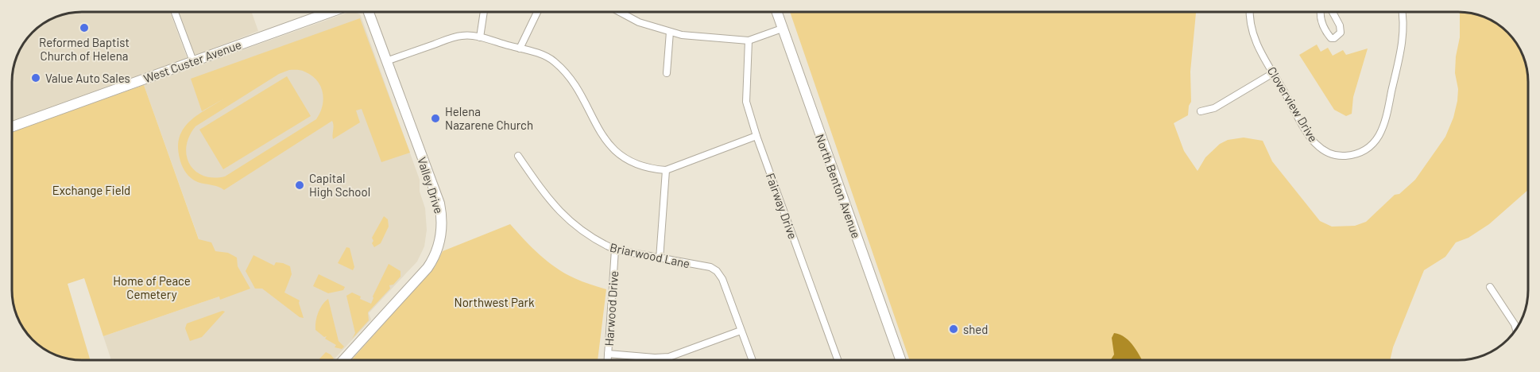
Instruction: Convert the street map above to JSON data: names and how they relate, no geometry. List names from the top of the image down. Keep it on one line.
{"streets":{"main road":["West Custer Avenue","Valley Drive","North Benton Avenue"],"street":["Cloverview Drive","Fairway Drive","Briarwood Lane","Harwood Drive"]},"crossings":[["Briarwood Lane","Harwood Drive"]],"parks":["Exchange Field","Home of Peace Cemetery","Northwest Park"],"places":["Reformed Baptist Church of Helena","Value Auto Sales","Helena Nazarene Church","Capital High School","shed"]}
